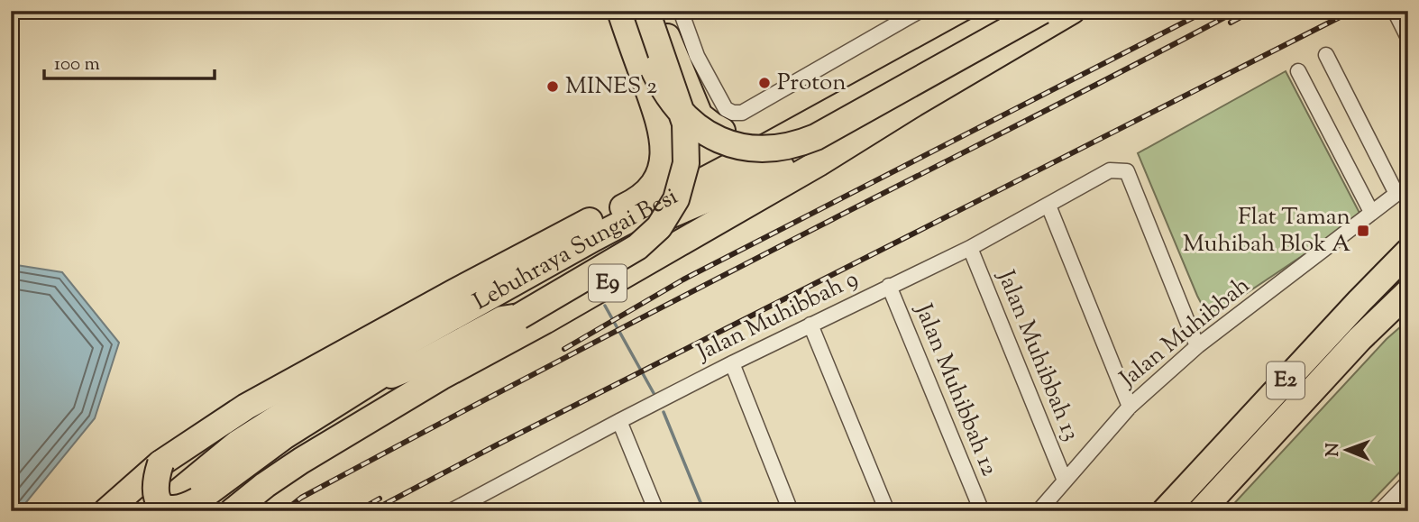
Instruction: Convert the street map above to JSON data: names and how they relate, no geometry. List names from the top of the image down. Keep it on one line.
{"streets":{"highway":["Lebuhraya Sungai Besi","E9","E2"],"street":["Jalan Muhibbah 9","Jalan Muhibbah","Jalan Muhibbah 13","Jalan Muhibbah 12"]},"crossings":[["Jalan Muhibbah 9","Jalan Muhibbah"],["Jalan Muhibbah 9","Jalan Muhibbah 13"],["Jalan Muhibbah 9","Jalan Muhibbah 12"],["Jalan Muhibbah","Jalan Muhibbah 13"]],"places":{"other":["Proton","MINES 2"],"transit":["Flat Taman Muhibah Blok A"]},"scale_bar":"100 m","north":"left"}
